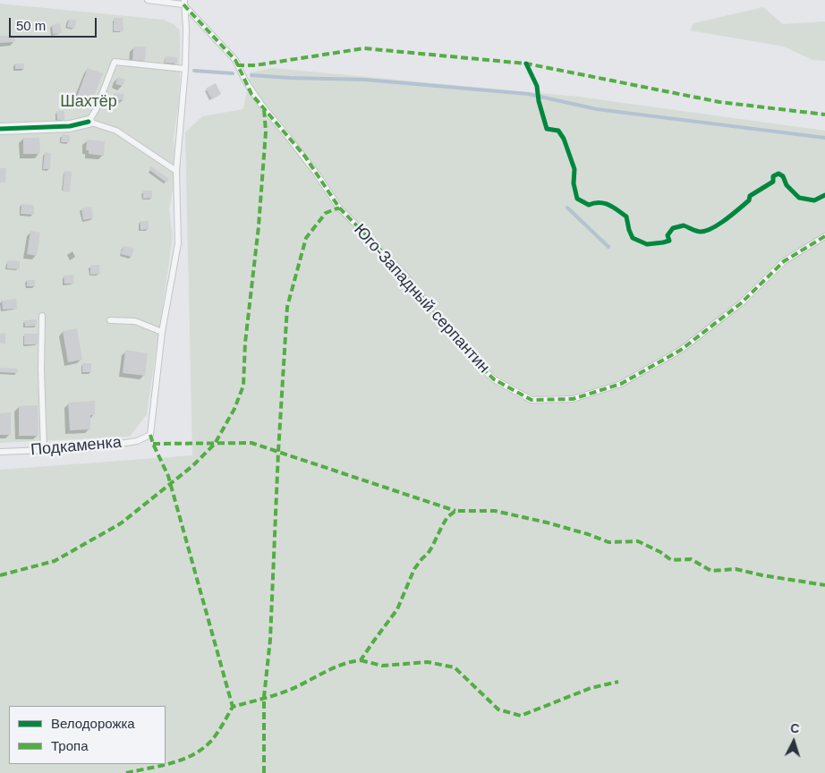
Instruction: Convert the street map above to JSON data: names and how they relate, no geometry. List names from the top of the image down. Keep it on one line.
{"streets":{"lane":["Юго-Западный серпантин","Подкаменка"]},"parks":["Шахтёр"],"legend":["Велодорожка","Тропа"],"scale_bar":"50 m","north":"top"}
